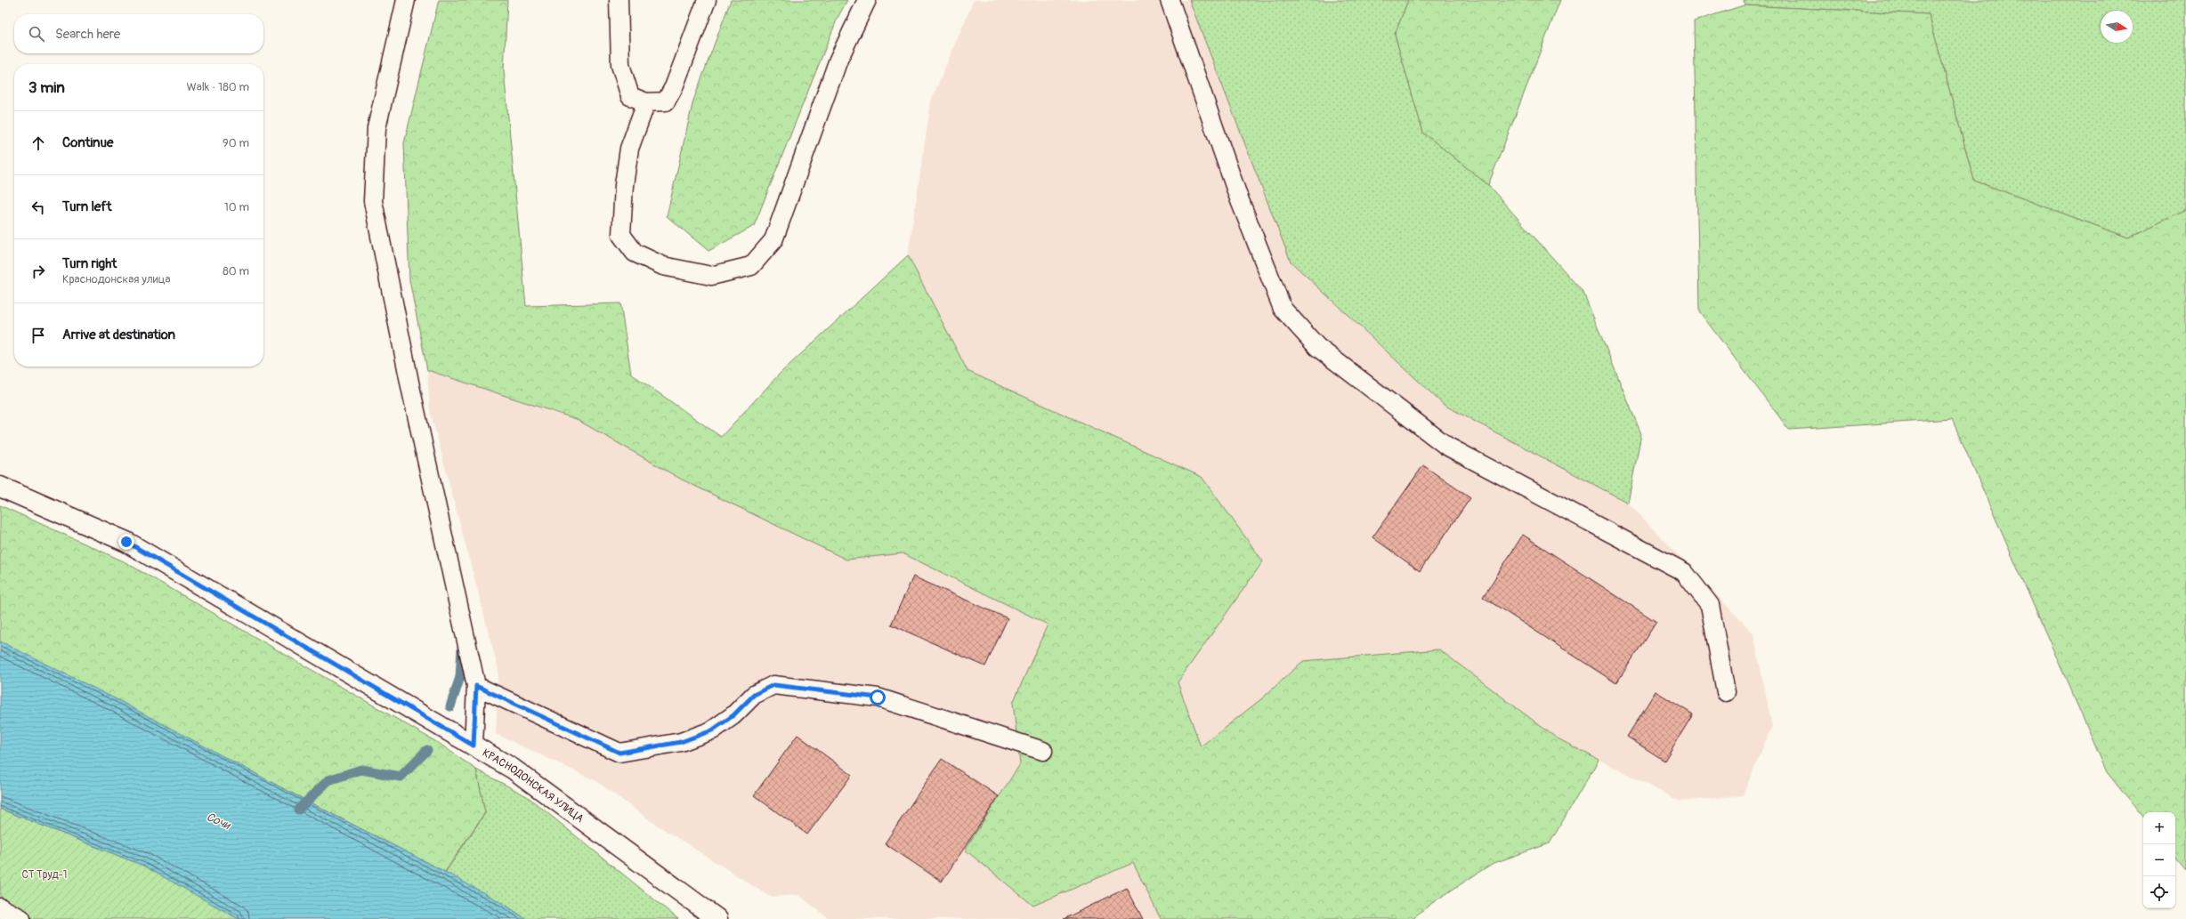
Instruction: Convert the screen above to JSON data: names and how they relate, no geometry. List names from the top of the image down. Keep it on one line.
{"streets":{"street":["КРАСНОДОНСКАЯ УЛИЦА"]},"water":["Сочи"],"parks":["СТ Труд-1"],"north":"right","page":{"search":"Search here","heading":["3 min","Walk · 180 m"],"list":[["Continue","90 m"],["Turn left","10 m"],["Turn right","Краснодонская улица","80 m"],"Arrive at destination"],"map_buttons":["+","−"]}}
